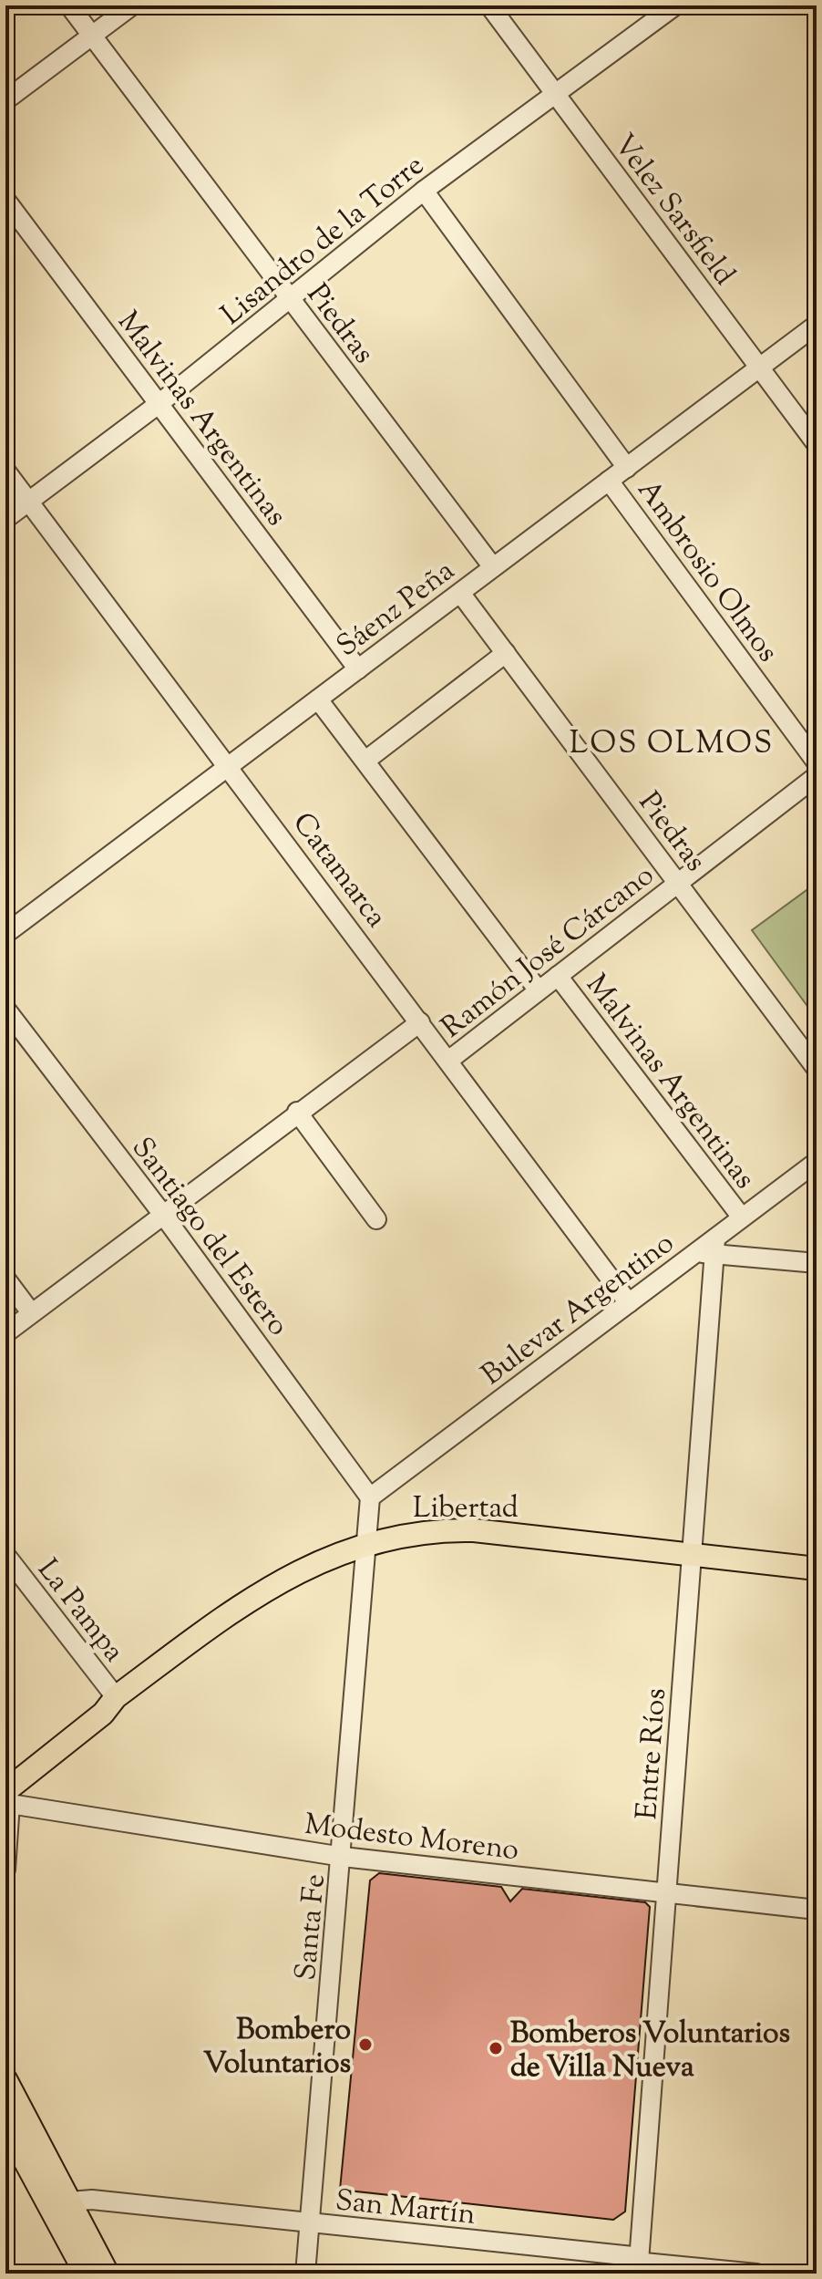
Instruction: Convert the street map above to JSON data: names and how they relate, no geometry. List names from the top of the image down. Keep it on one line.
{"streets":{"main road":["Libertad"],"street":["Velez Sarsfield","Lisandro de la Torre","Piedras","Malvinas Argentinas","Ambrosio Olmos","Sáenz Peña","Catamarca","Ramón José Cárcano","Santiago del Estero","Bulevar Argentino","La Pampa","Entre Ríos","Modesto Moreno","Santa Fe","San Martín"]},"crossings":[["Velez Sarsfield","Lisandro de la Torre"],["Velez Sarsfield","Sáenz Peña"],["Lisandro de la Torre","Piedras"],["Lisandro de la Torre","Malvinas Argentinas"],["Lisandro de la Torre","Ambrosio Olmos"],["Lisandro de la Torre","Catamarca"],["Piedras","Sáenz Peña"],["Piedras","Ramón José Cárcano"],["Malvinas Argentinas","Sáenz Peña"],["Malvinas Argentinas","Ramón José Cárcano"],["Malvinas Argentinas","Bulevar Argentino"],["Ambrosio Olmos","Sáenz Peña"],["Sáenz Peña","Catamarca"],["Catamarca","Ramón José Cárcano"],["Catamarca","Bulevar Argentino"],["Ramón José Cárcano","Santiago del Estero"],["Santiago del Estero","Bulevar Argentino"],["Santiago del Estero","Santa Fe"],["Bulevar Argentino","Entre Ríos"],["Bulevar Argentino","Santa Fe"],["Libertad","La Pampa"],["Libertad","Entre Ríos"],["Libertad","Modesto Moreno"],["Libertad","Santa Fe"],["Entre Ríos","Modesto Moreno"],["Entre Ríos","San Martín"],["Modesto Moreno","Santa Fe"],["Santa Fe","San Martín"]],"districts":["LOS OLMOS"],"places":["Bombero Voluntarios","Bomberos Voluntarios de Villa Nueva"]}
